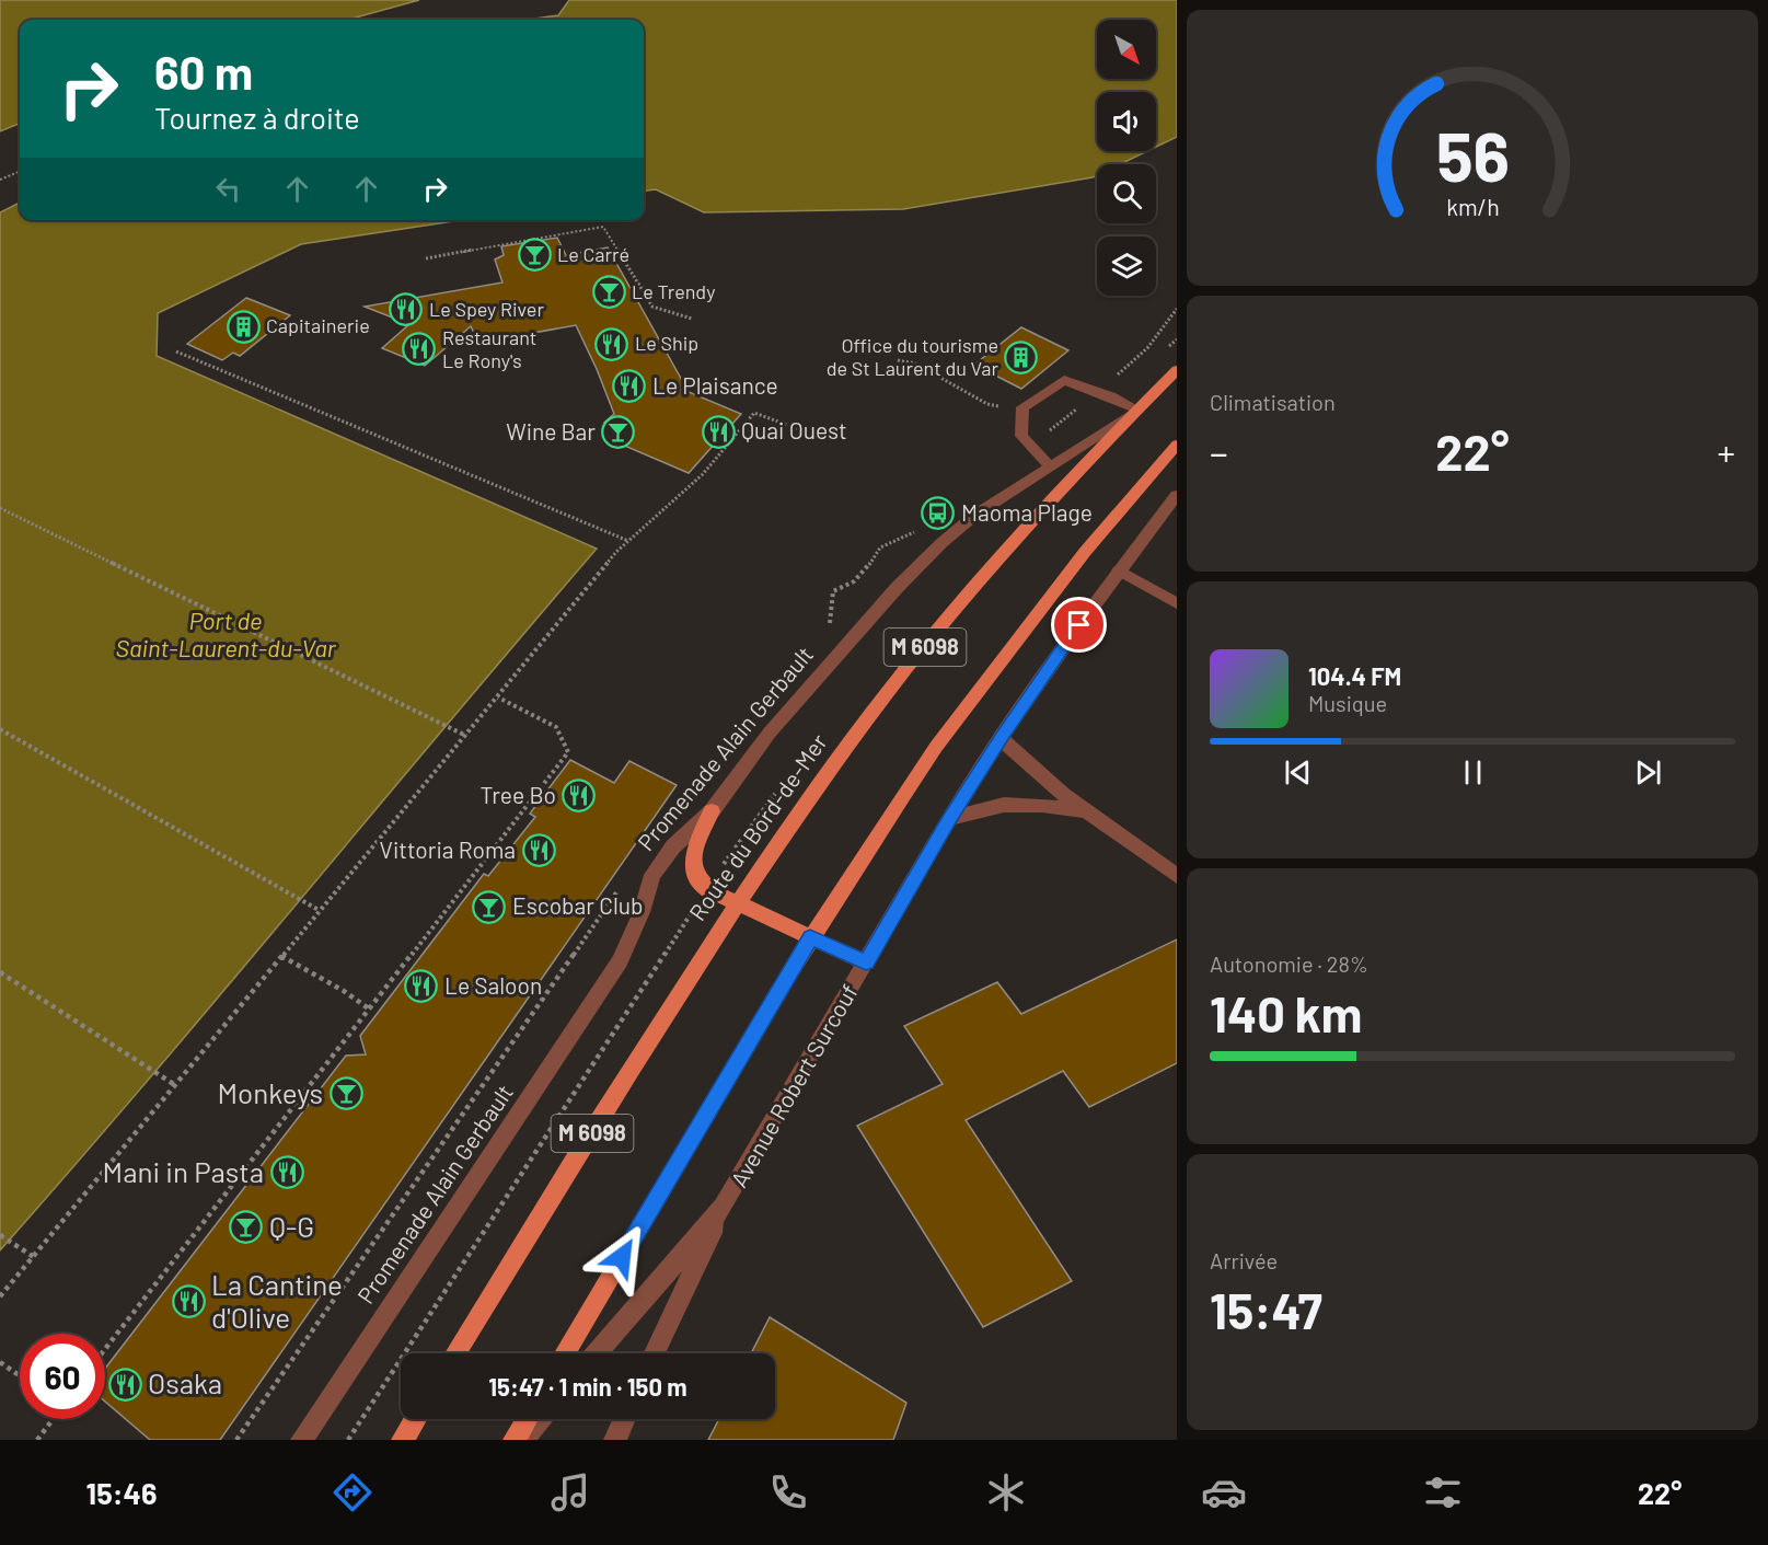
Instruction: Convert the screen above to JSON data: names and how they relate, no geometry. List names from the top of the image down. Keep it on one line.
{"streets":{"main road":["M 6098","Route du Bord-de-Mer"],"street":["Promenade Alain Gerbault","Avenue Robert Surcouf"]},"crossings":[["Promenade Alain Gerbault","Route du Bord-de-Mer"]],"water":["Port de Saint-Laurent-du-Var"],"places":{"bar":["Le Carré","Le Trendy","Wine Bar","Escobar Club","Monkeys","Q-G"],"restaurant":["Le Spey River","Le Ship","Restaurant Le Rony's","Le Plaisance","Quai Ouest","Tree Bo","Vittoria Roma","Le Saloon","Mani in Pasta","La Cantine d'Olive","Osaka"],"building":["Capitainerie","Office du tourisme de St Laurent du Var"],"bus stop":["Maoma Plage"]},"north":"bottom right","page":{"turn":["60 m","Tournez à droite"],"tile":["Climatisation",["Autonomie · 28%","140 km"],["Arrivée","15:47"]],"heat":["−","22°","+"],"song":["104.4 FM","Musique"],"limit":"60","trip":"15:47 · 1 min · 150 m","tabs":["15:46","22°"],"gauge":["56","km/h"]}}
